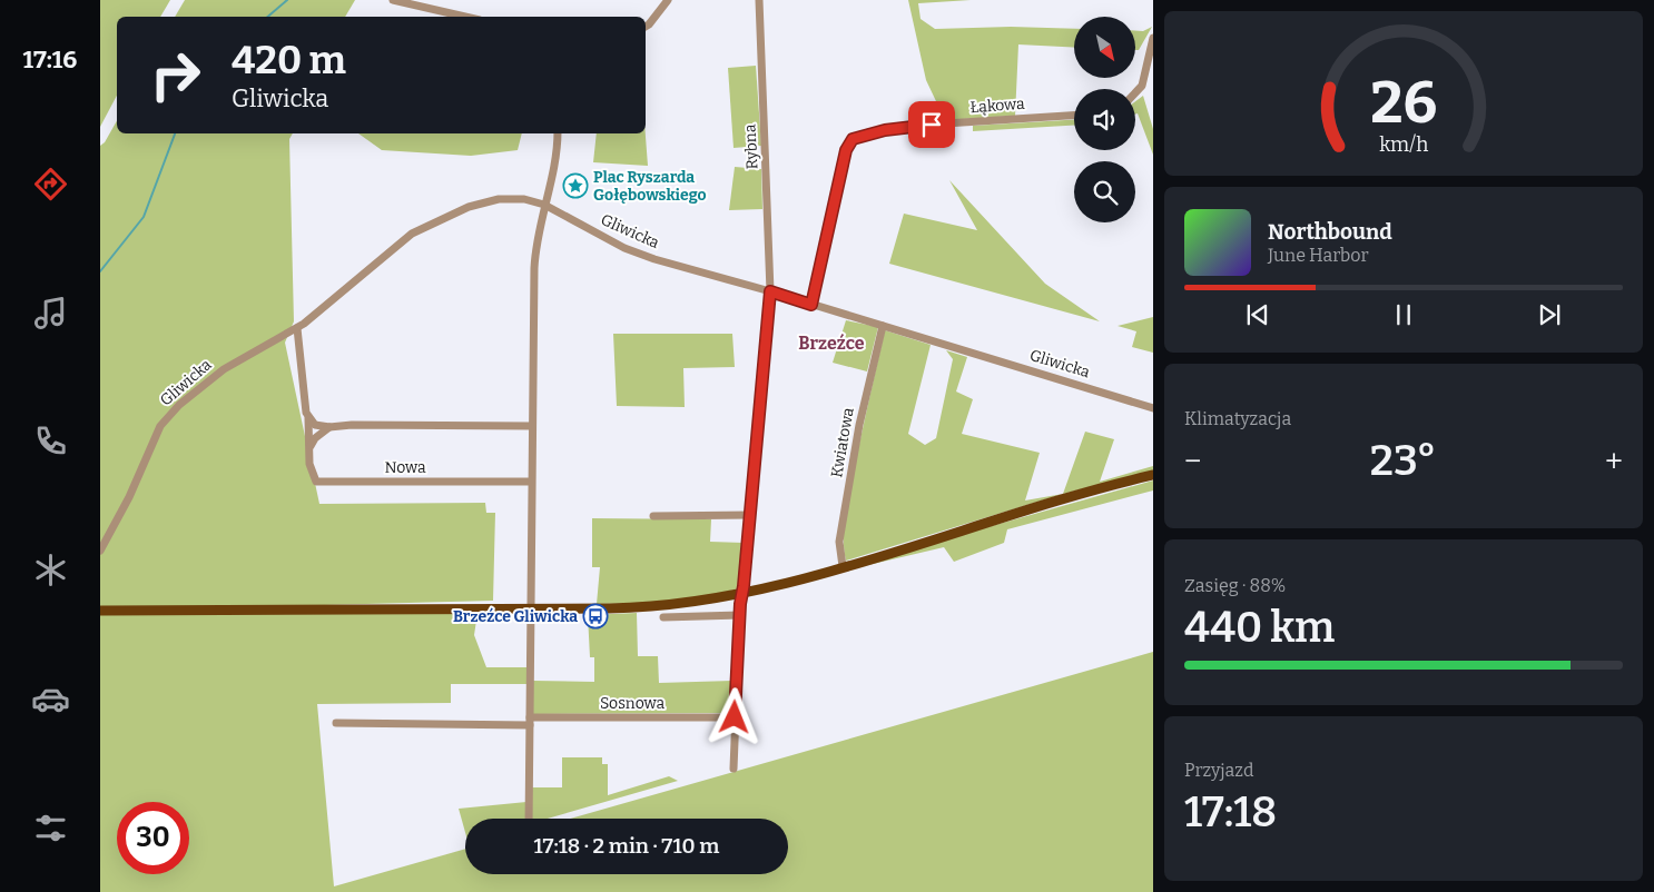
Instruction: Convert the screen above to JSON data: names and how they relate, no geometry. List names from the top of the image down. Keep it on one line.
{"streets":{"street":["Łąkowa","Rybna","Gliwicka","Kwiatowa","Nowa","Sosnowa"]},"crossings":[["Łąkowa","Gliwicka"],["Rybna","Gliwicka"],["Rybna","Sosnowa"],["Gliwicka","Kwiatowa"],["Gliwicka","Nowa"]],"districts":["Brzeźce"],"places":{"place":["Plac Ryszarda Gołębowskiego"],"bus stop":["Brzeźce Gliwicka"]},"north":"bottom right","page":{"tabs":"17:16","turn":["420 m","Gliwicka"],"song":["Northbound","June Harbor"],"tile":["Klimatyzacja",["Zasięg · 88%","440 km"],["Przyjazd","17:18"]],"heat":["−","23°","+"],"limit":"30","trip":"17:18 · 2 min · 710 m","gauge":["26","km/h"]}}
